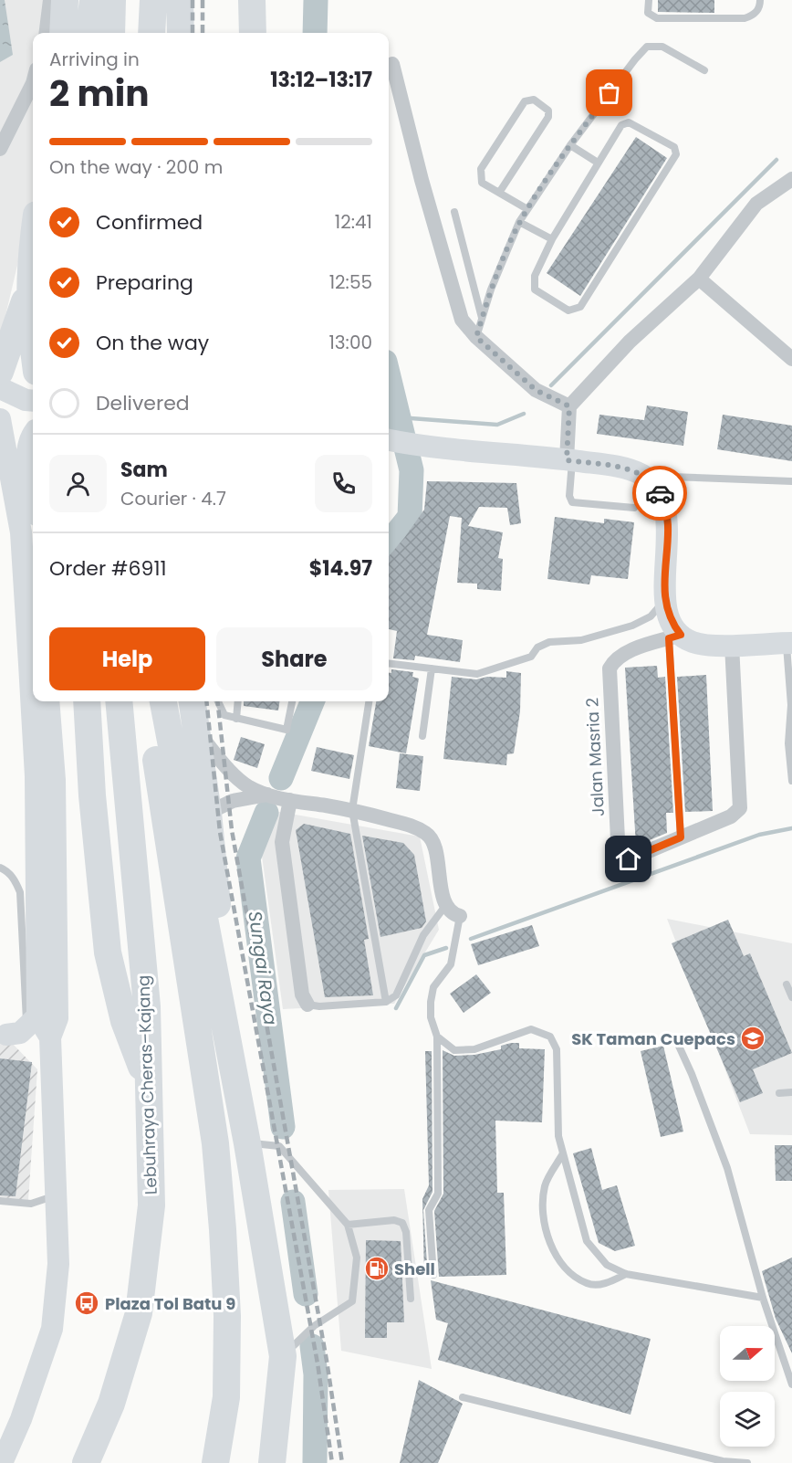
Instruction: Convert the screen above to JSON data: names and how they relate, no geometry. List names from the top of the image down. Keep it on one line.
{"streets":{"highway":["Lebuhraya Cheras–Kajang"],"street":["Jalan Masria 2"]},"water":["Sungai Raya"],"places":{"school or university":["SK Taman Cuepacs"],"fuel station":["Shell"],"bus stop":["Plaza Tol Batu 9"]},"north":"right","page":{"heading":["2 min","Arriving in","13:12–13:17"],"panel":["Sam","Courier · 4.7","Order #6911","$14.97"],"bar":"On the way · 200 m","list":[["Confirmed","12:41"],["Preparing","12:55"],["On the way","13:00"],"Delivered"],"buttons":["Help","Share"]}}
